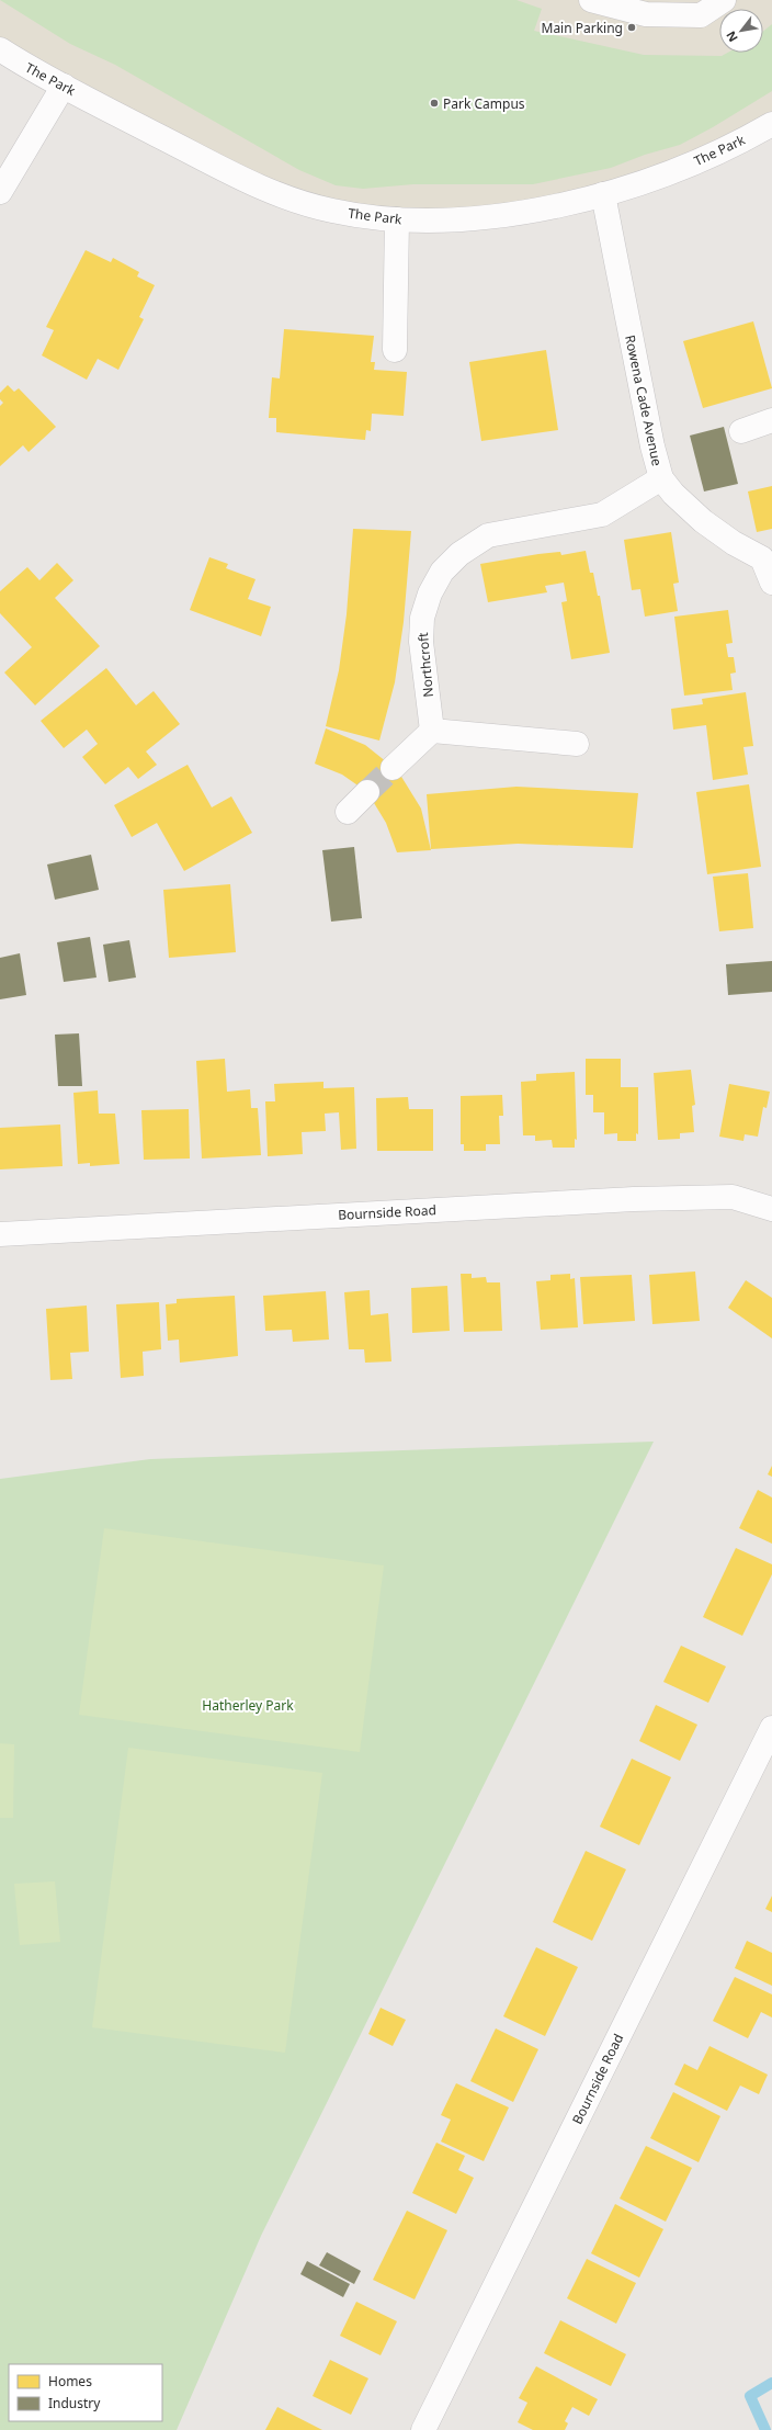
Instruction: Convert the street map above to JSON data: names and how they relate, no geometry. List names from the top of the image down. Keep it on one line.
{"streets":{"street":["The Park","Rowena Cade Avenue","Northcroft","Bournside Road"]},"crossings":[["The Park","Rowena Cade Avenue"],["Rowena Cade Avenue","Northcroft"]],"parks":["Hatherley Park"],"places":["Main Parking","Park Campus"],"legend":["Homes","Industry"],"north":"bottom left"}
